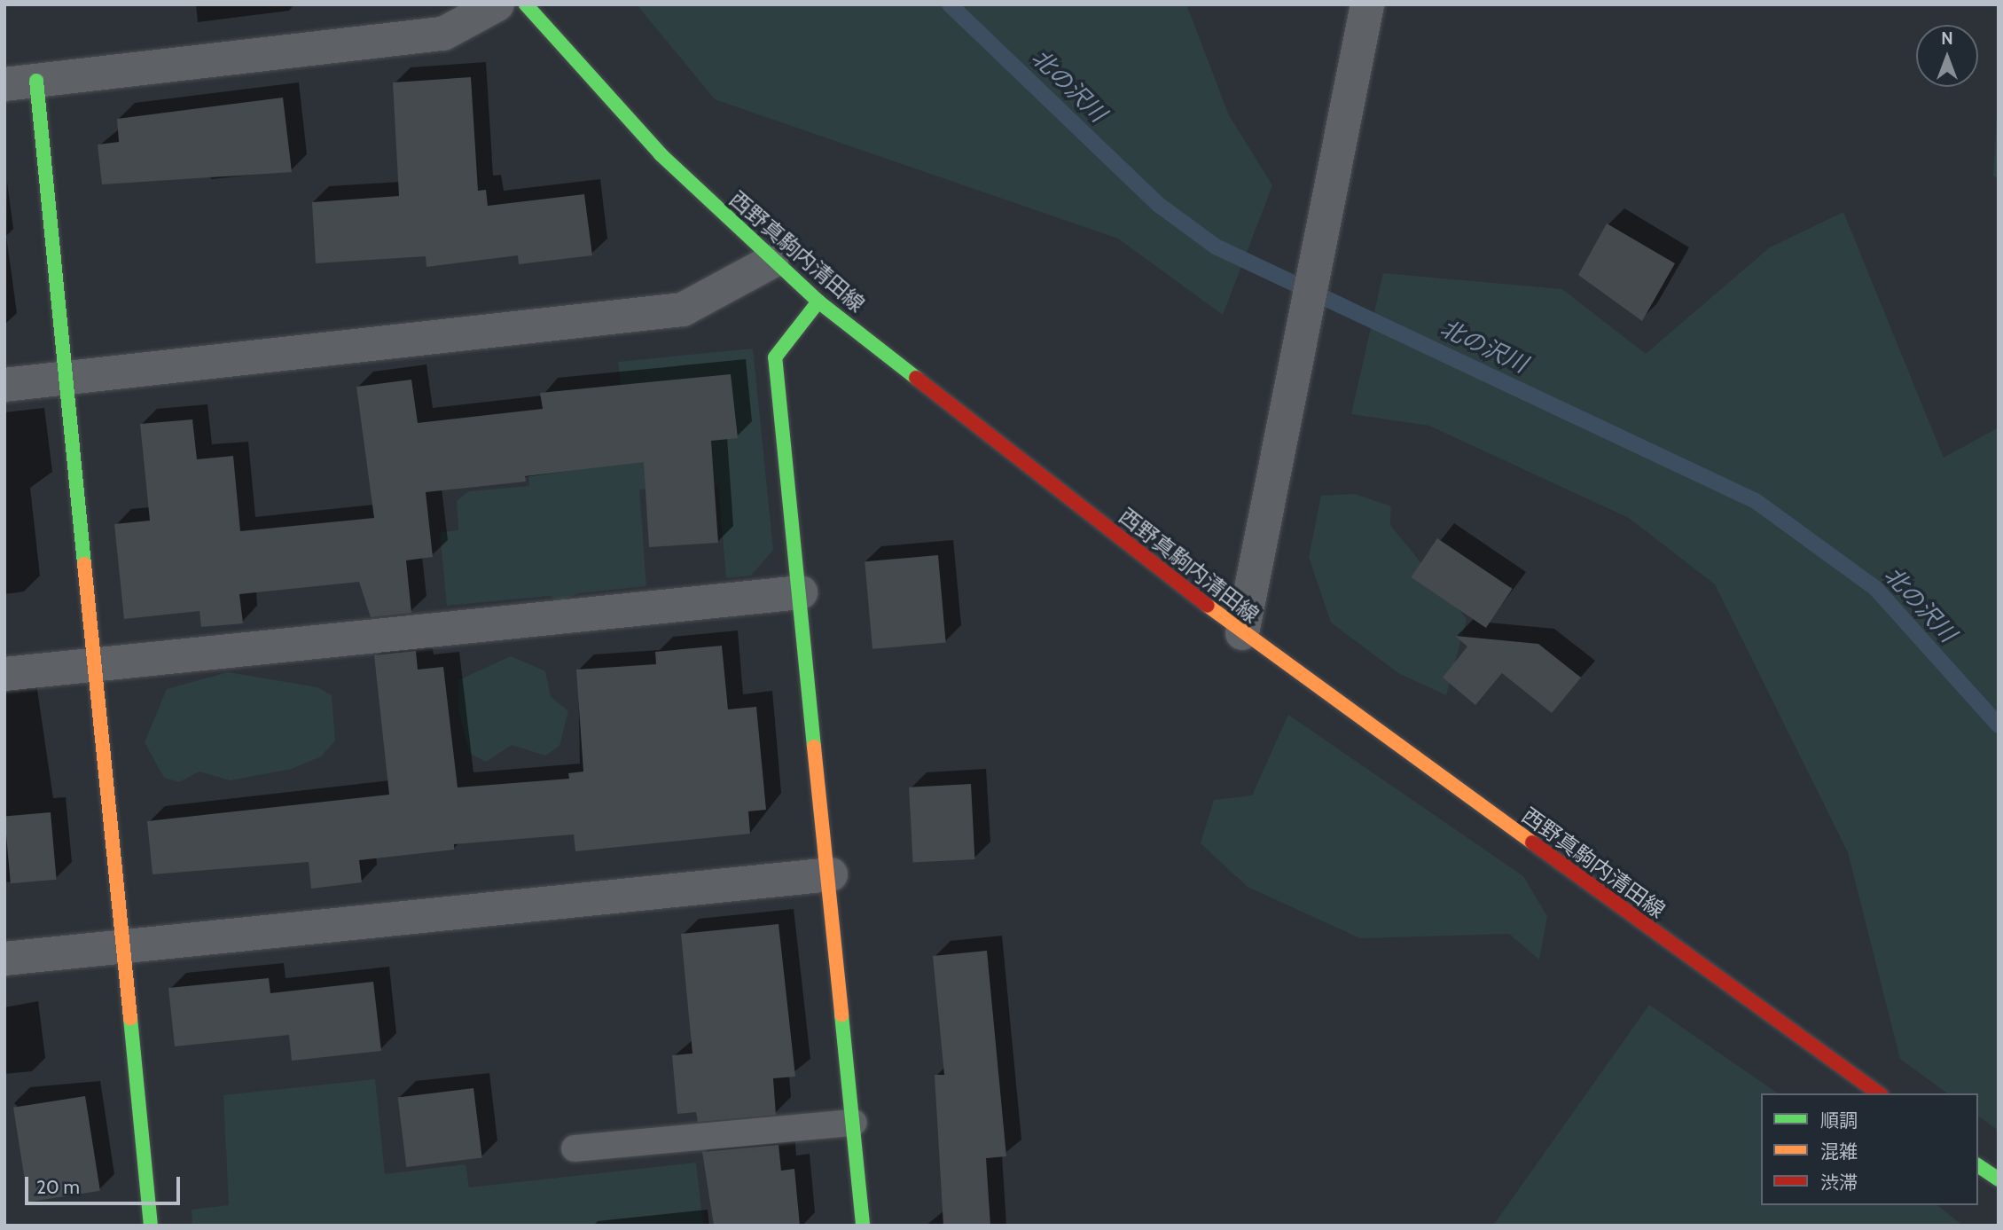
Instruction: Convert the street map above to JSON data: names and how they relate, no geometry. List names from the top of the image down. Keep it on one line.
{"streets":{"street":["西野真駒内清田線"]},"water":["北の沢川"],"legend":["順調","混雑","渋滞"],"scale_bar":"20 m","north":"top"}
